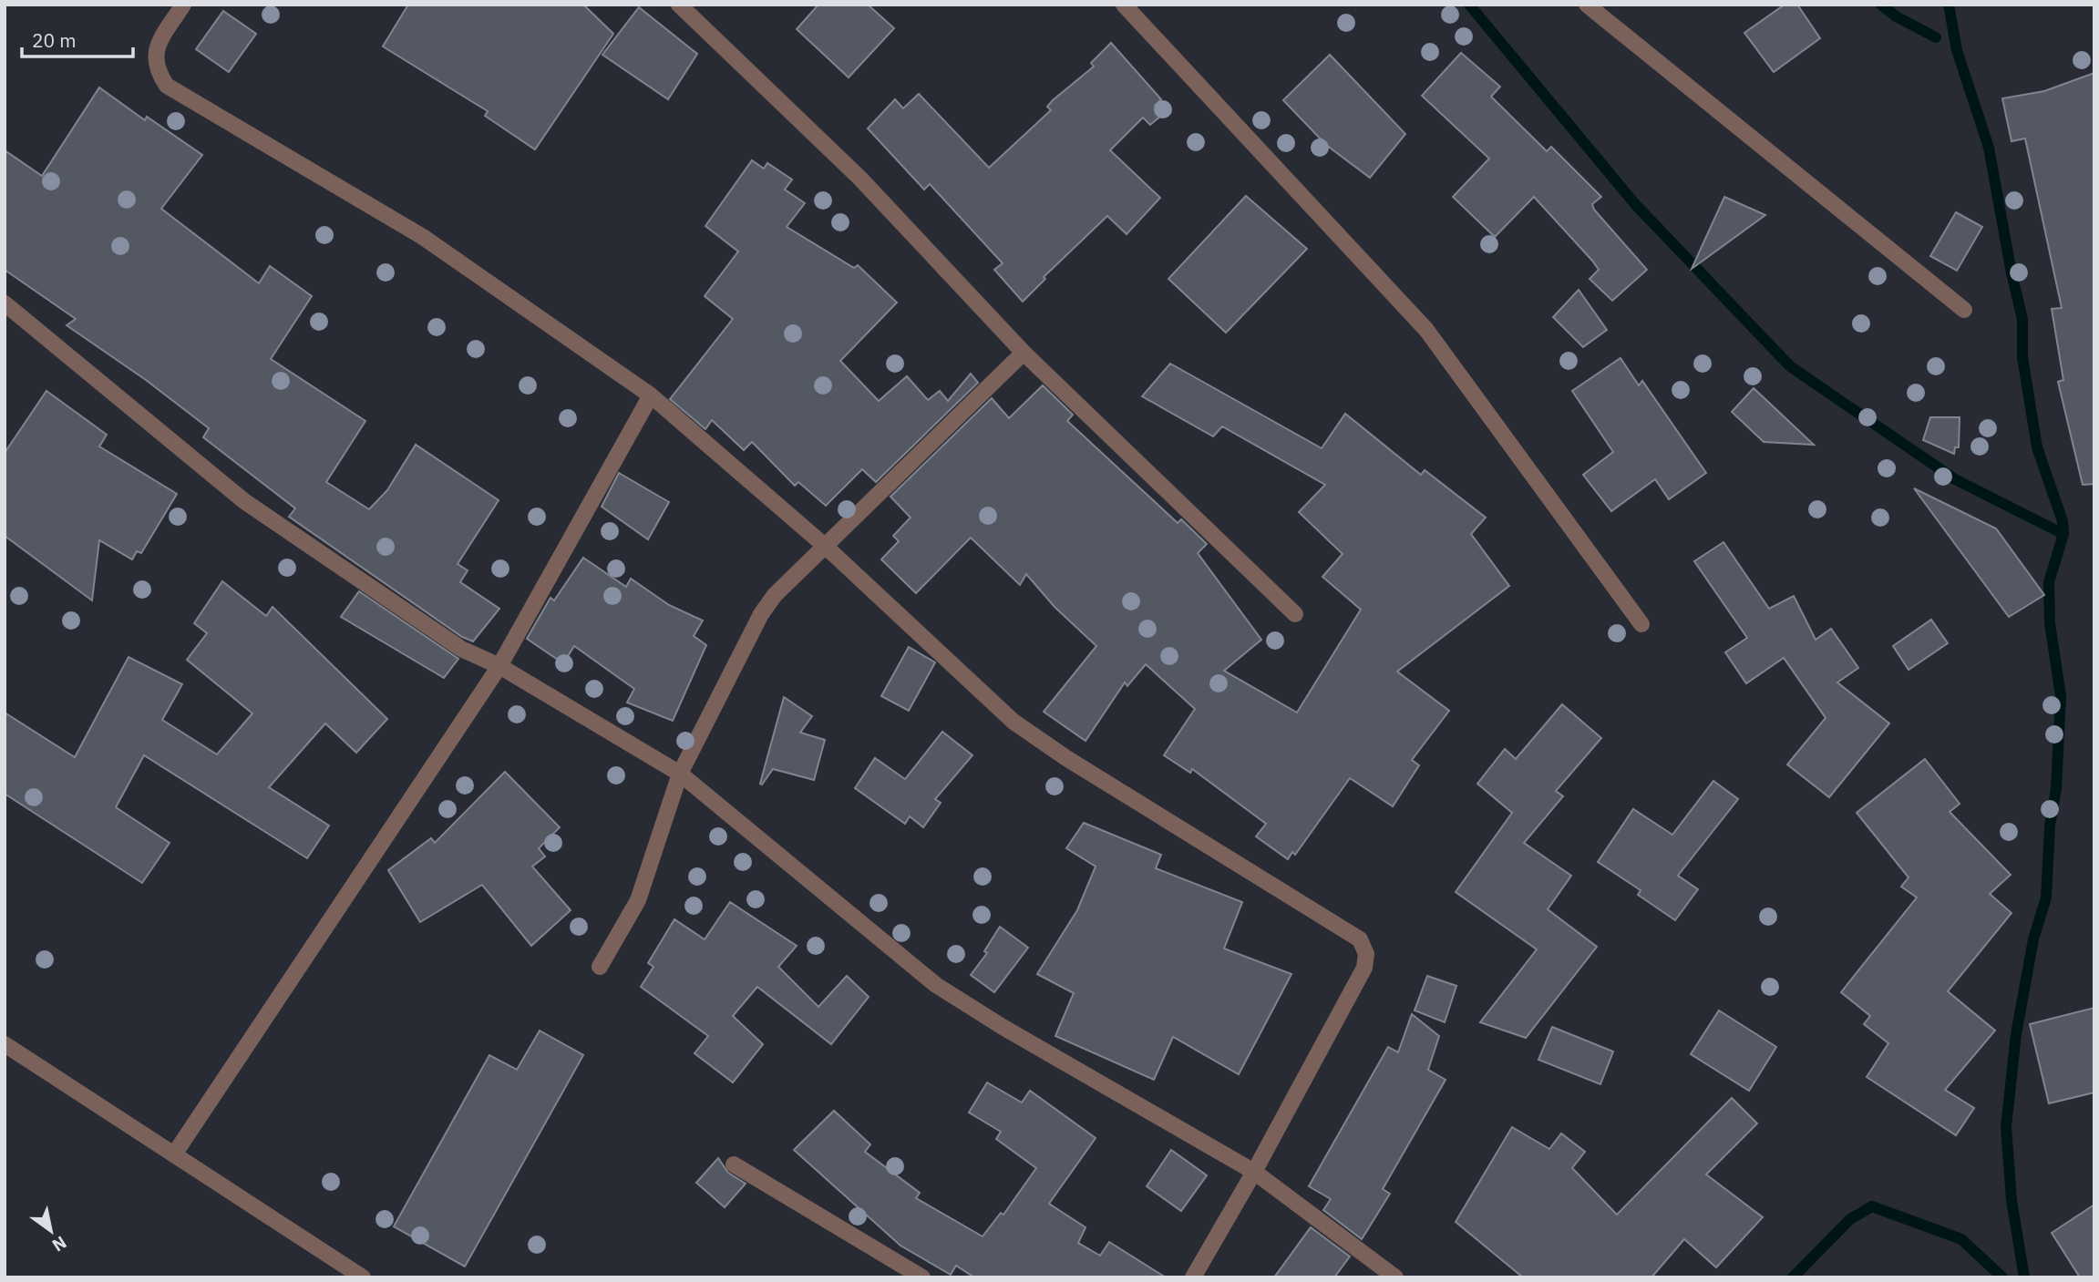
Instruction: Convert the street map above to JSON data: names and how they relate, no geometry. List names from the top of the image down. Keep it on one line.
{"scale_bar":"20 m","north":"bottom right"}
